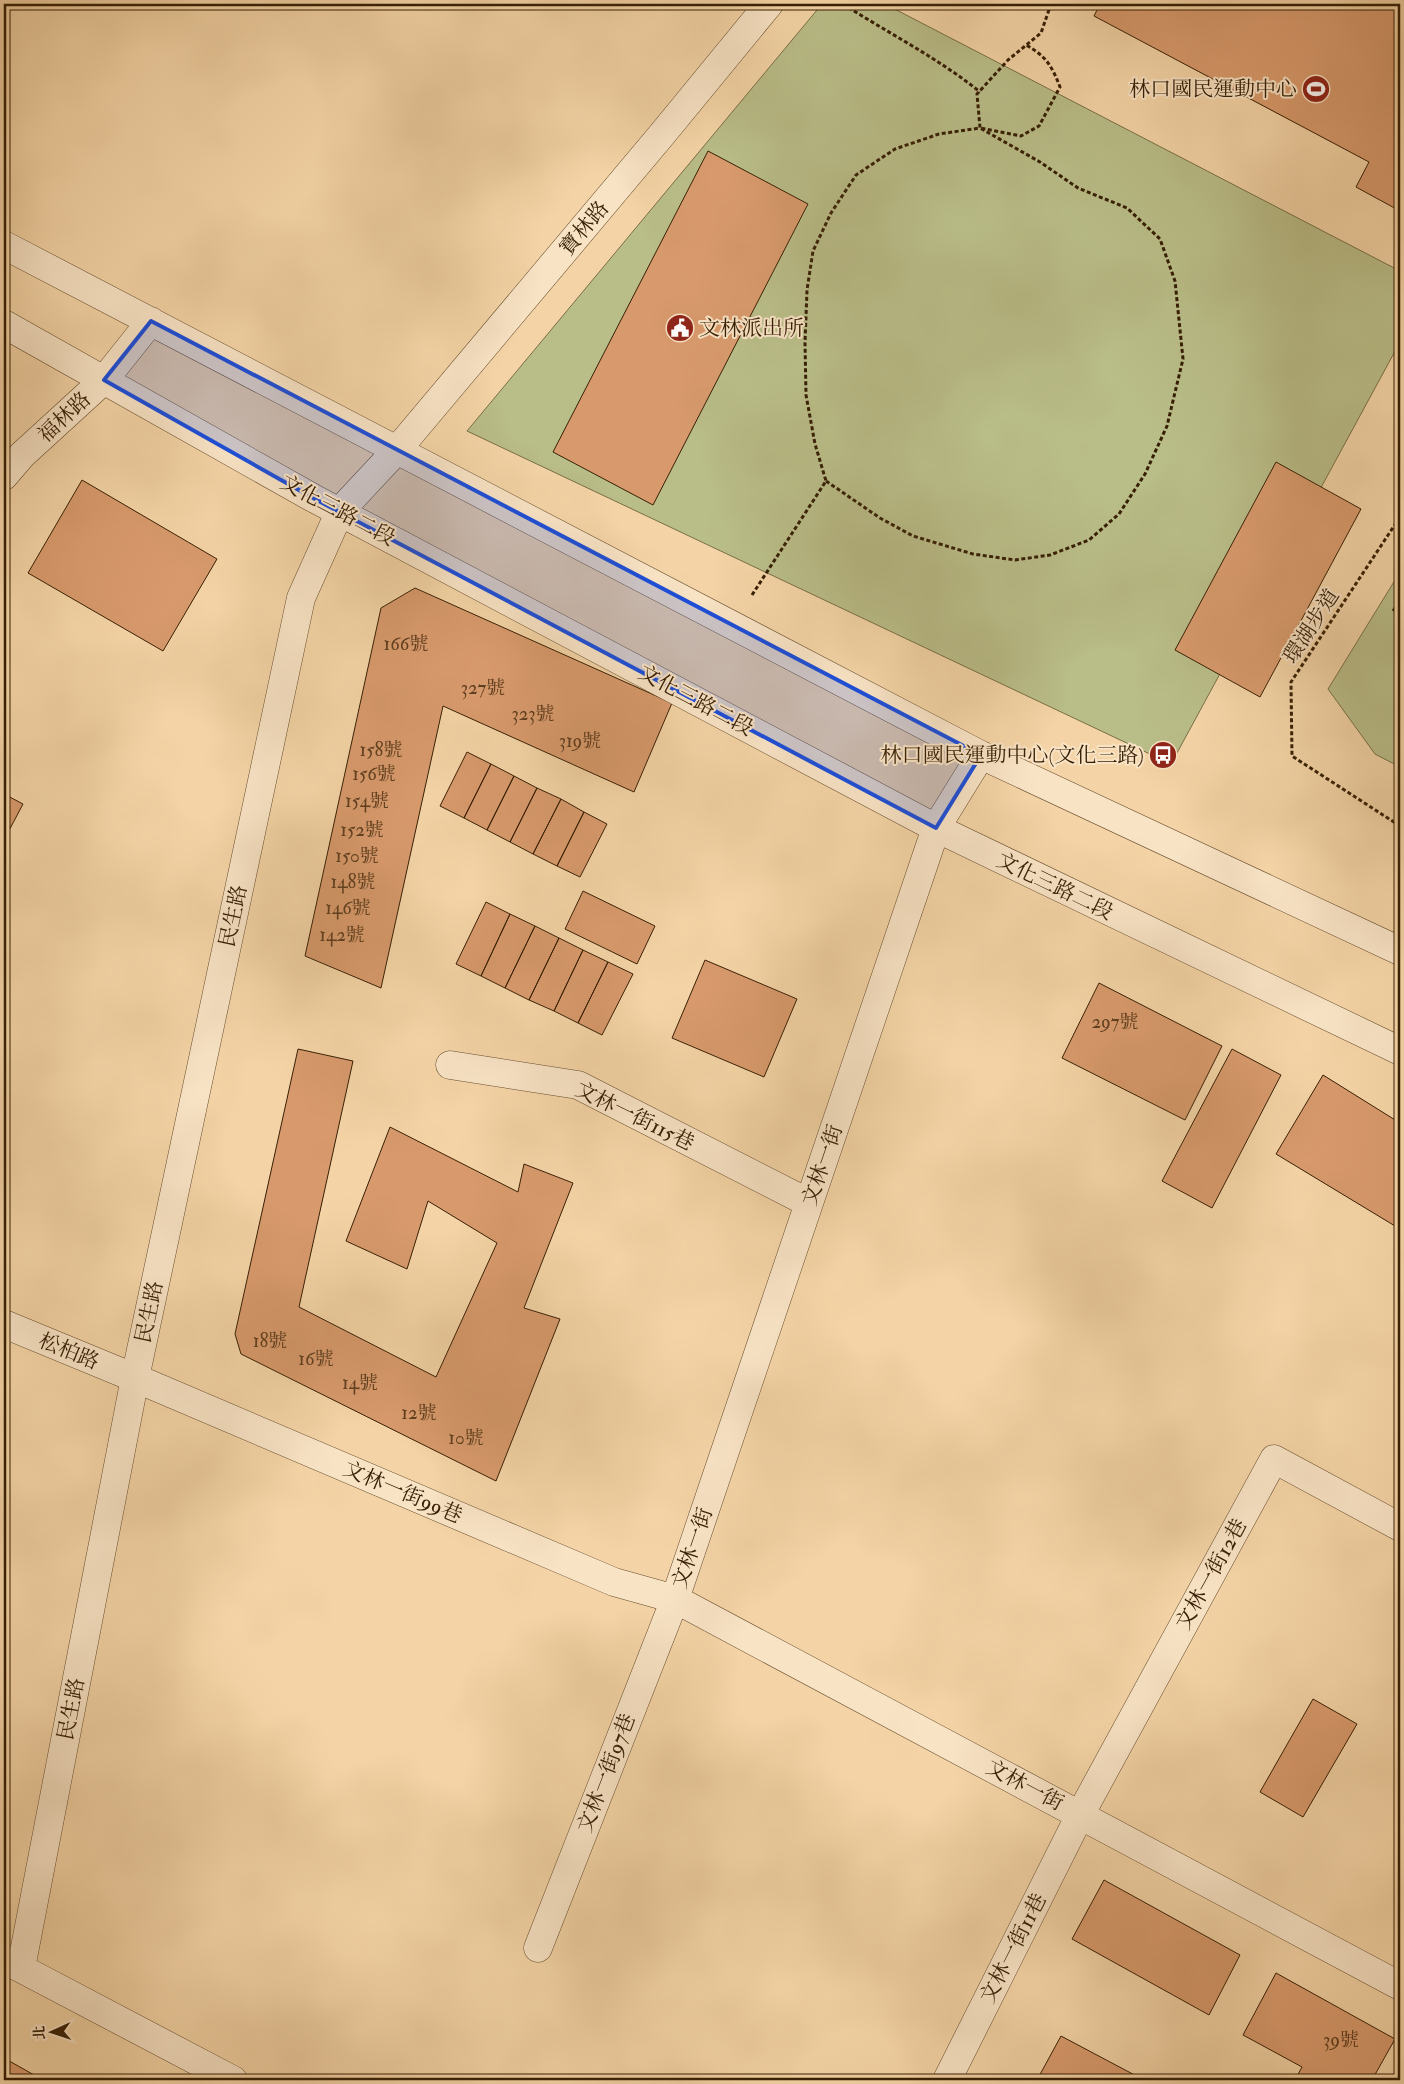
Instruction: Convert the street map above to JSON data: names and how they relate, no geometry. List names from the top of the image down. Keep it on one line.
{"streets":{"street":["寶林路","福林路","文化三路二段","民生路","文林一街115巷","文林一街","松柏路","文林一街99巷","文林一街12巷","文林一街97巷","文林一街11巷"],"path":["環湖步道"]},"crossings":[["寶林路","民生路"],["福林路","文化三路二段"],["文化三路二段","民生路"],["文化三路二段","文林一街"],["民生路","松柏路"],["民生路","文林一街99巷"],["文林一街115巷","文林一街"],["文林一街","文林一街99巷"],["文林一街","文林一街12巷"],["文林一街","文林一街97巷"],["文林一街","文林一街11巷"],["松柏路","文林一街99巷"],["文林一街99巷","文林一街97巷"],["文林一街12巷","文林一街11巷"]],"places":{"sports":["林口國民運動中心"],"public building":["文林派出所"],"bus stop":["林口國民運動中心(文化三路)"]},"house_numbers":["166號","327號","323號","319號","158號","156號","154號","152號","150號","148號","146號","142號","297號","18號","16號","14號","12號","10號","39號"],"north":"left"}
